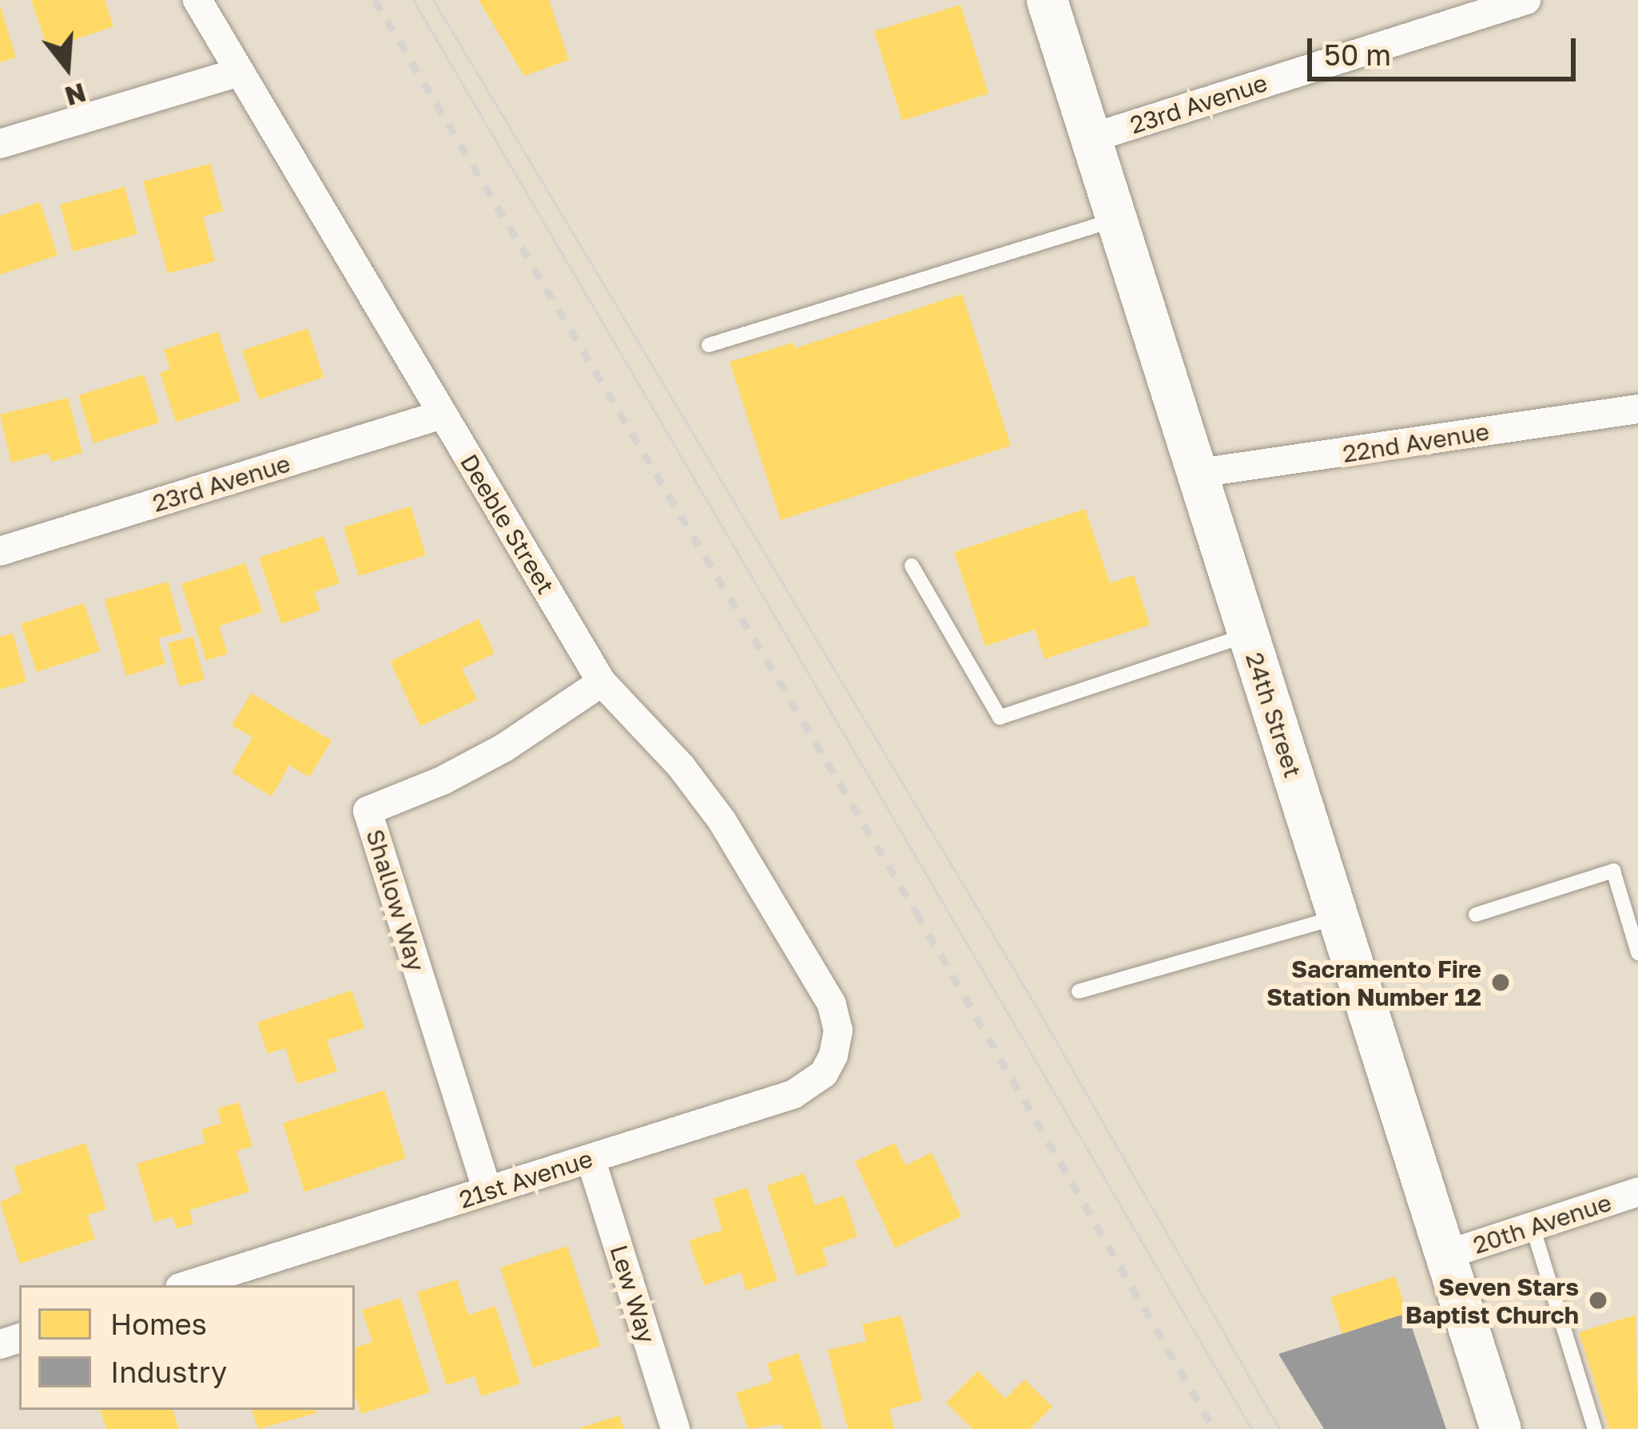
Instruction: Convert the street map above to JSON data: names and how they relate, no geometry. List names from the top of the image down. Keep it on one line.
{"streets":{"street":["23rd Avenue","22nd Avenue","Deeble Street","24th Street","Shallow Way","21st Avenue","20th Avenue","Lew Way"]},"crossings":[["23rd Avenue","Deeble Street"],["23rd Avenue","24th Street"],["22nd Avenue","24th Street"],["Deeble Street","Shallow Way"],["Deeble Street","21st Avenue"],["24th Street","20th Avenue"],["Shallow Way","21st Avenue"],["21st Avenue","Lew Way"]],"places":["Sacramento Fire Station Number 12","Seven Stars Baptist Church"],"legend":["Homes","Industry"],"scale_bar":"50 m","north":"bottom"}
